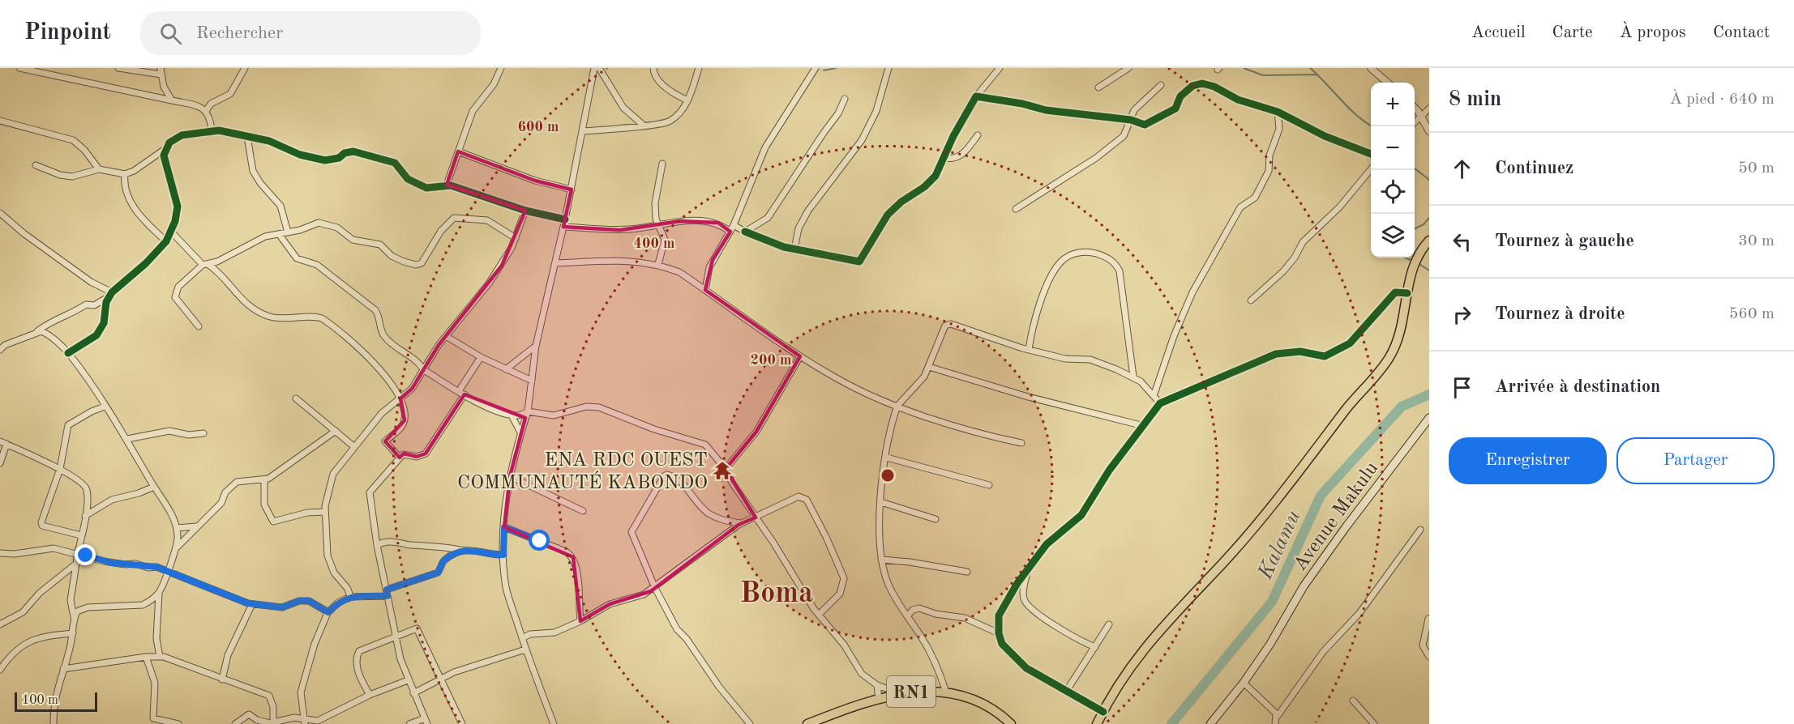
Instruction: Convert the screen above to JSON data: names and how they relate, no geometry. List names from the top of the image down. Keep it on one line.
{"streets":{"highway":["RN1"],"main road":["Avenue Makulu"]},"districts":["Boma"],"water":["Kalamu"],"places":{"temple":["ENA RDC OUEST COMMUNAUTÉ KABONDO"]},"scale_bar":"100 m","page":{"header":"Pinpoint","search":"Rechercher","nav":["Accueil","Carte","À propos","Contact"],"heading":["8 min","À pied · 640 m"],"map_buttons":["+","−"],"list":[["Continuez","50 m"],["Tournez à gauche","30 m"],["Tournez à droite","560 m"],"Arrivée à destination"],"buttons":["Enregistrer","Partager"],"scale":"100 m"},"rings":["600 m","400 m","200 m"]}
